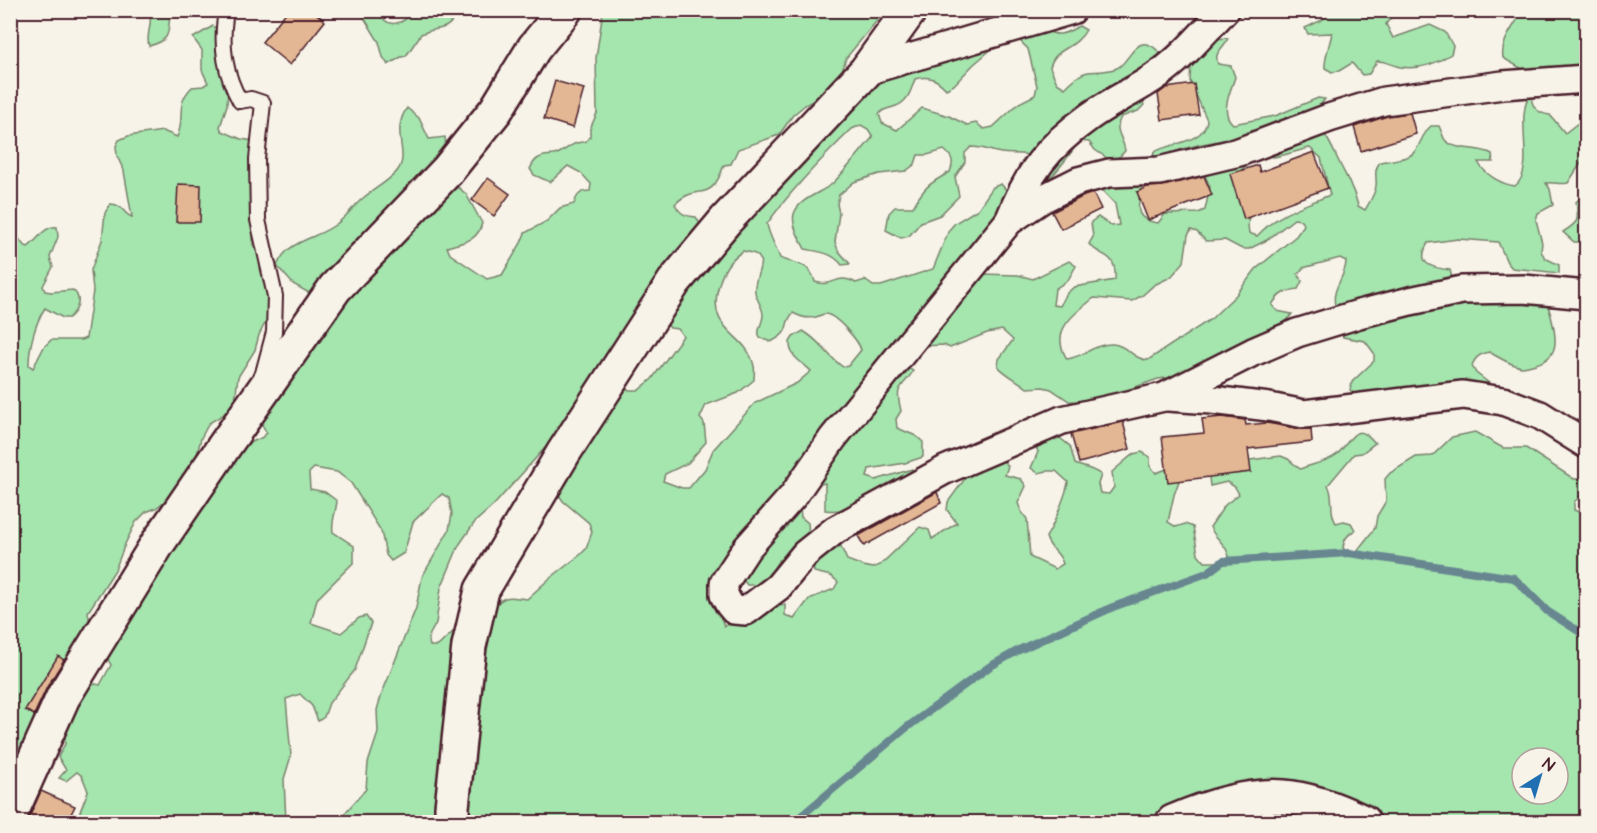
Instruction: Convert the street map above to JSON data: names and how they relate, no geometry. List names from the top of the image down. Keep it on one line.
{"north":"top right"}
